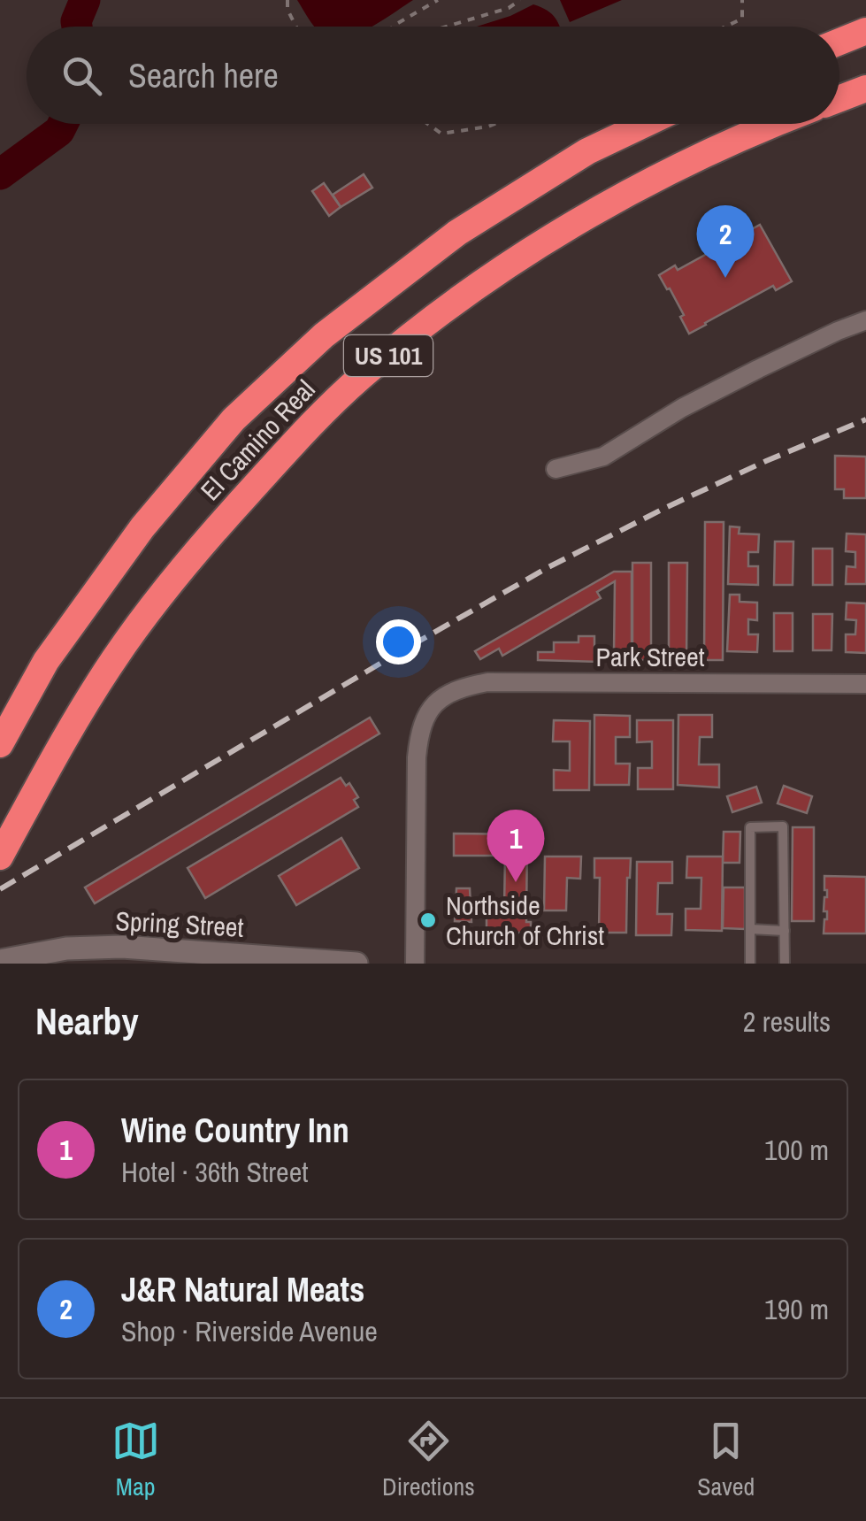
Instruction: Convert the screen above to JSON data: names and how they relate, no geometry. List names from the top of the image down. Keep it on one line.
{"streets":{"highway":["US 101","El Camino Real"],"main road":["Spring Street"],"street":["Park Street"]},"places":["Northside Church of Christ"],"page":{"search":"Search here","pins":["2","1"],"heading":["Nearby","2 results"],"list":[{"mark":"1","name":"Wine Country Inn","note":"Hotel · 36th Street","value":"100 m"},{"mark":"2","name":"J&R Natural Meats","note":"Shop · Riverside Avenue","value":"190 m"}],"nav":["Map","Directions","Saved"]}}
